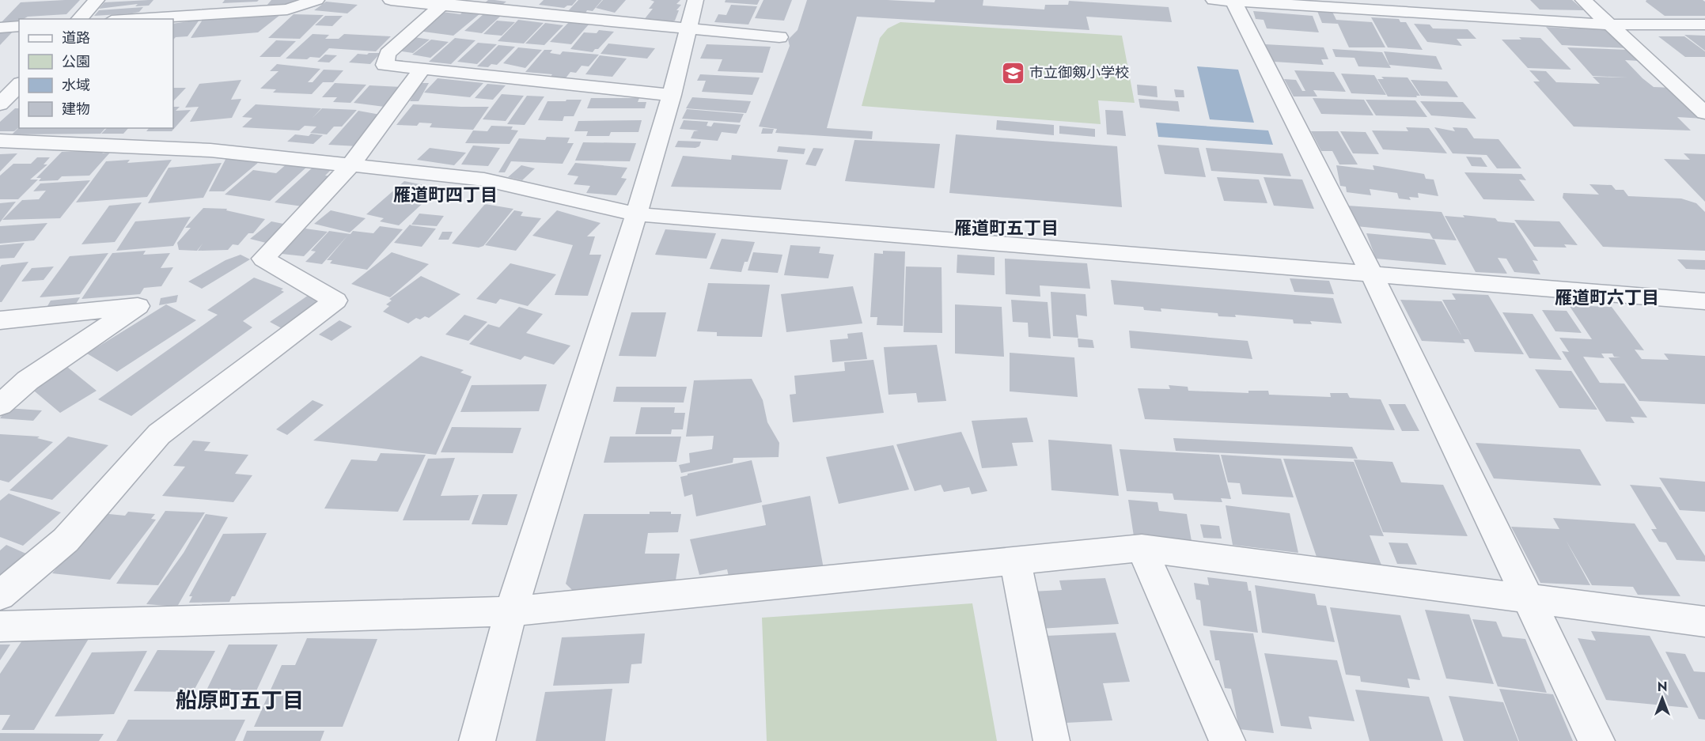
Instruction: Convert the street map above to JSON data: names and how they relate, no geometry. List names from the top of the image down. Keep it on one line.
{"districts":["雁道町四丁目","雁道町五丁目","雁道町六丁目","船原町五丁目"],"places":{"school or university":["市立御剱小学校"]},"legend":["道路","公園","水域","建物"],"north":"top"}
